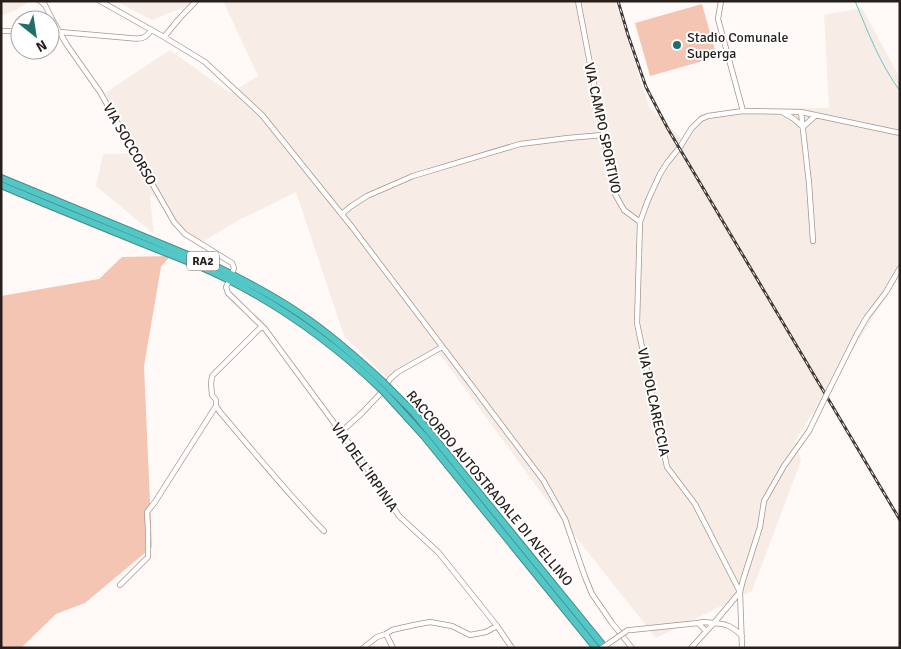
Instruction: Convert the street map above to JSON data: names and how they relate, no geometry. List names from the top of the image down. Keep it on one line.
{"streets":{"highway":["RA2","RACCORDO AUTOSTRADALE DI AVELLINO"],"street":["VIA CAMPO SPORTIVO","VIA SOCCORSO","VIA POLCARECCIA","VIA DELL'IRPINIA"]},"crossings":[["VIA CAMPO SPORTIVO","VIA POLCARECCIA"]],"places":["Stadio Comunale Superga"],"north":"bottom right"}
